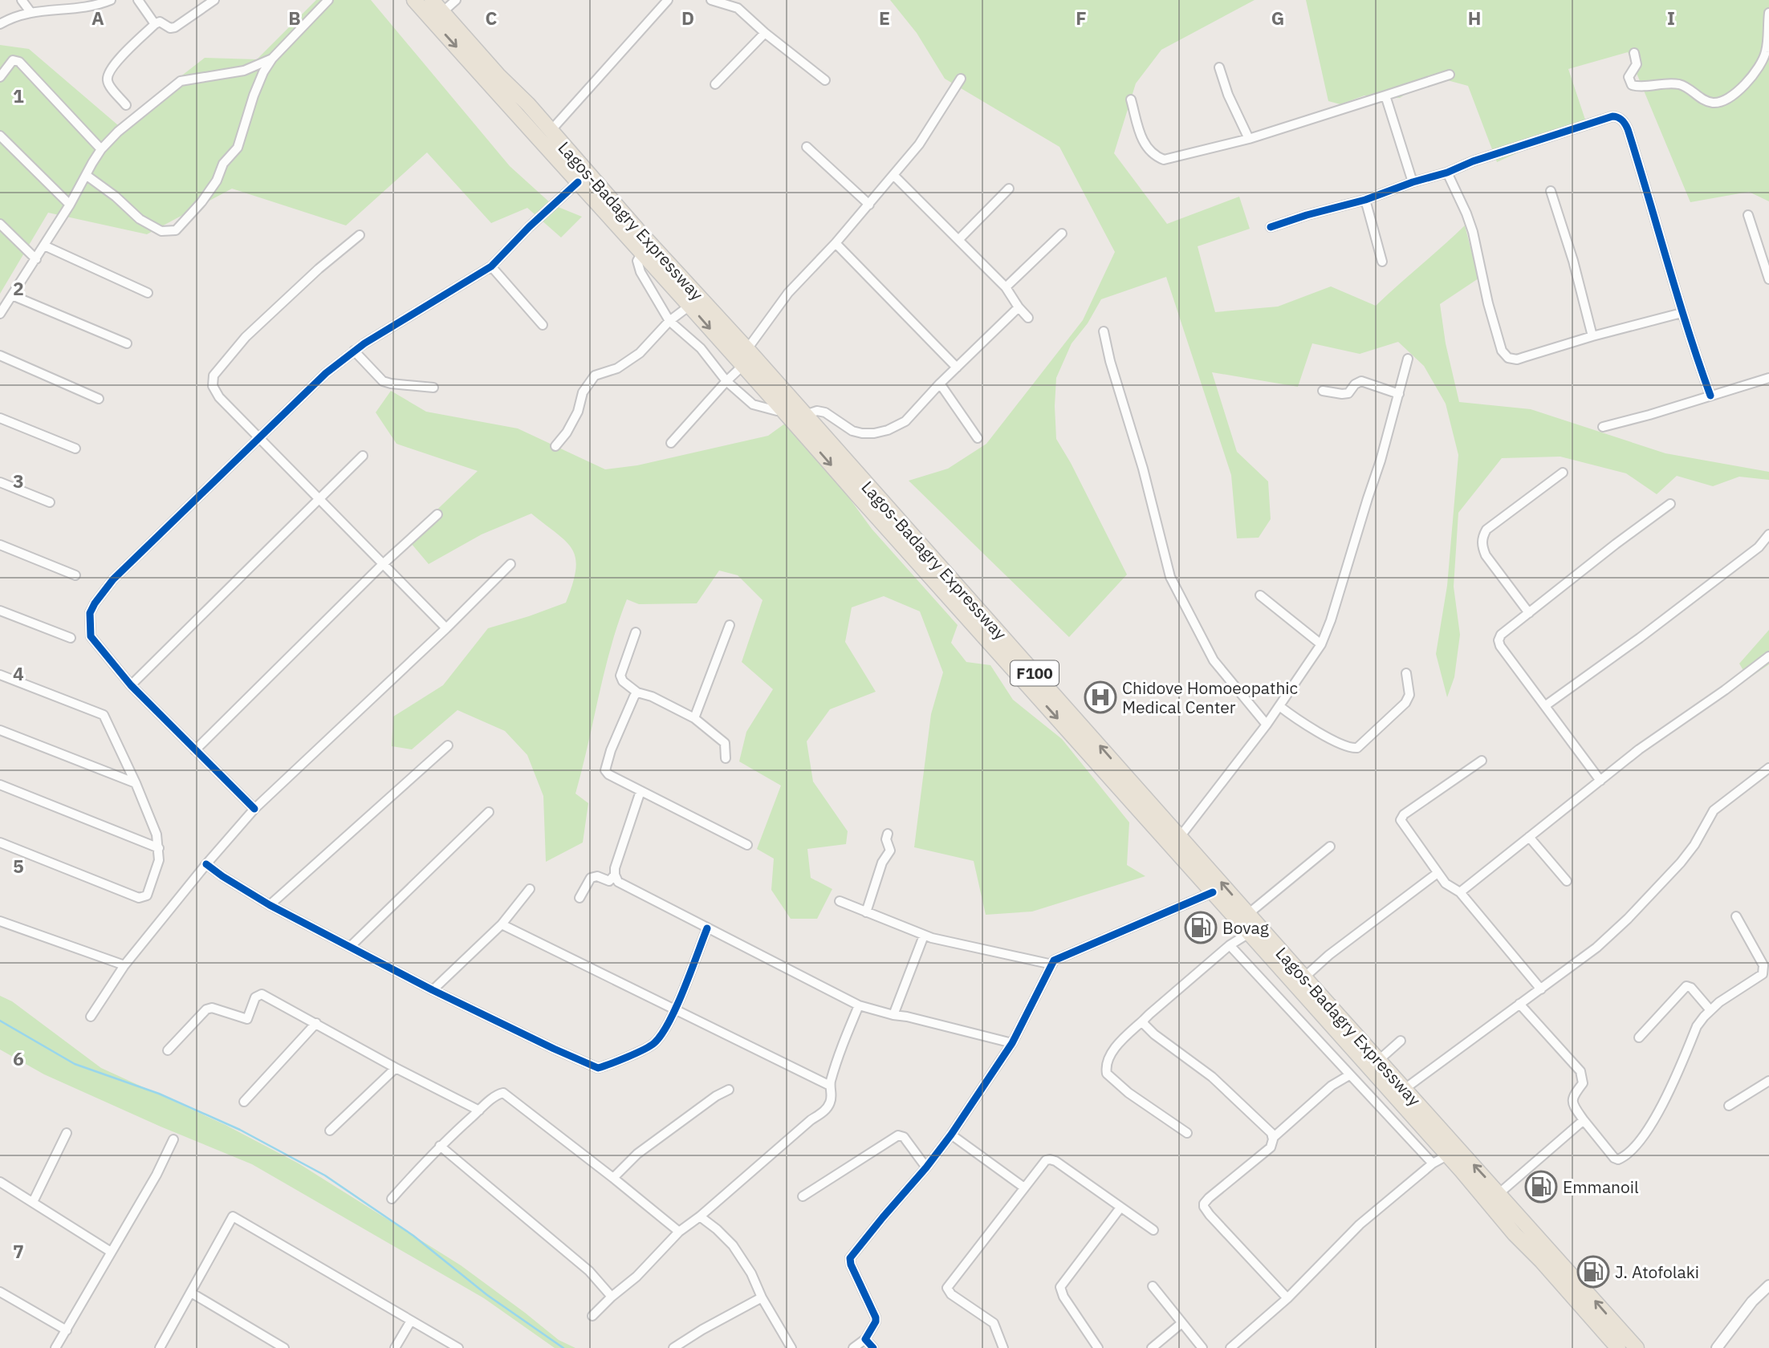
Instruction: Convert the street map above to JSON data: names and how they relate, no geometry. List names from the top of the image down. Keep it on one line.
{"streets":{"highway":["Lagos-Badagry Expressway","F100"]},"places":{"hospital":["Chidove Homoeopathic Medical Center"],"fuel station":["Bovag","Emmanoil","J. Atofolaki"]},"grid":{"columns":["A","B","C","D","E","F","G","H","I"],"rows":["1","2","3","4","5","6","7"]}}
